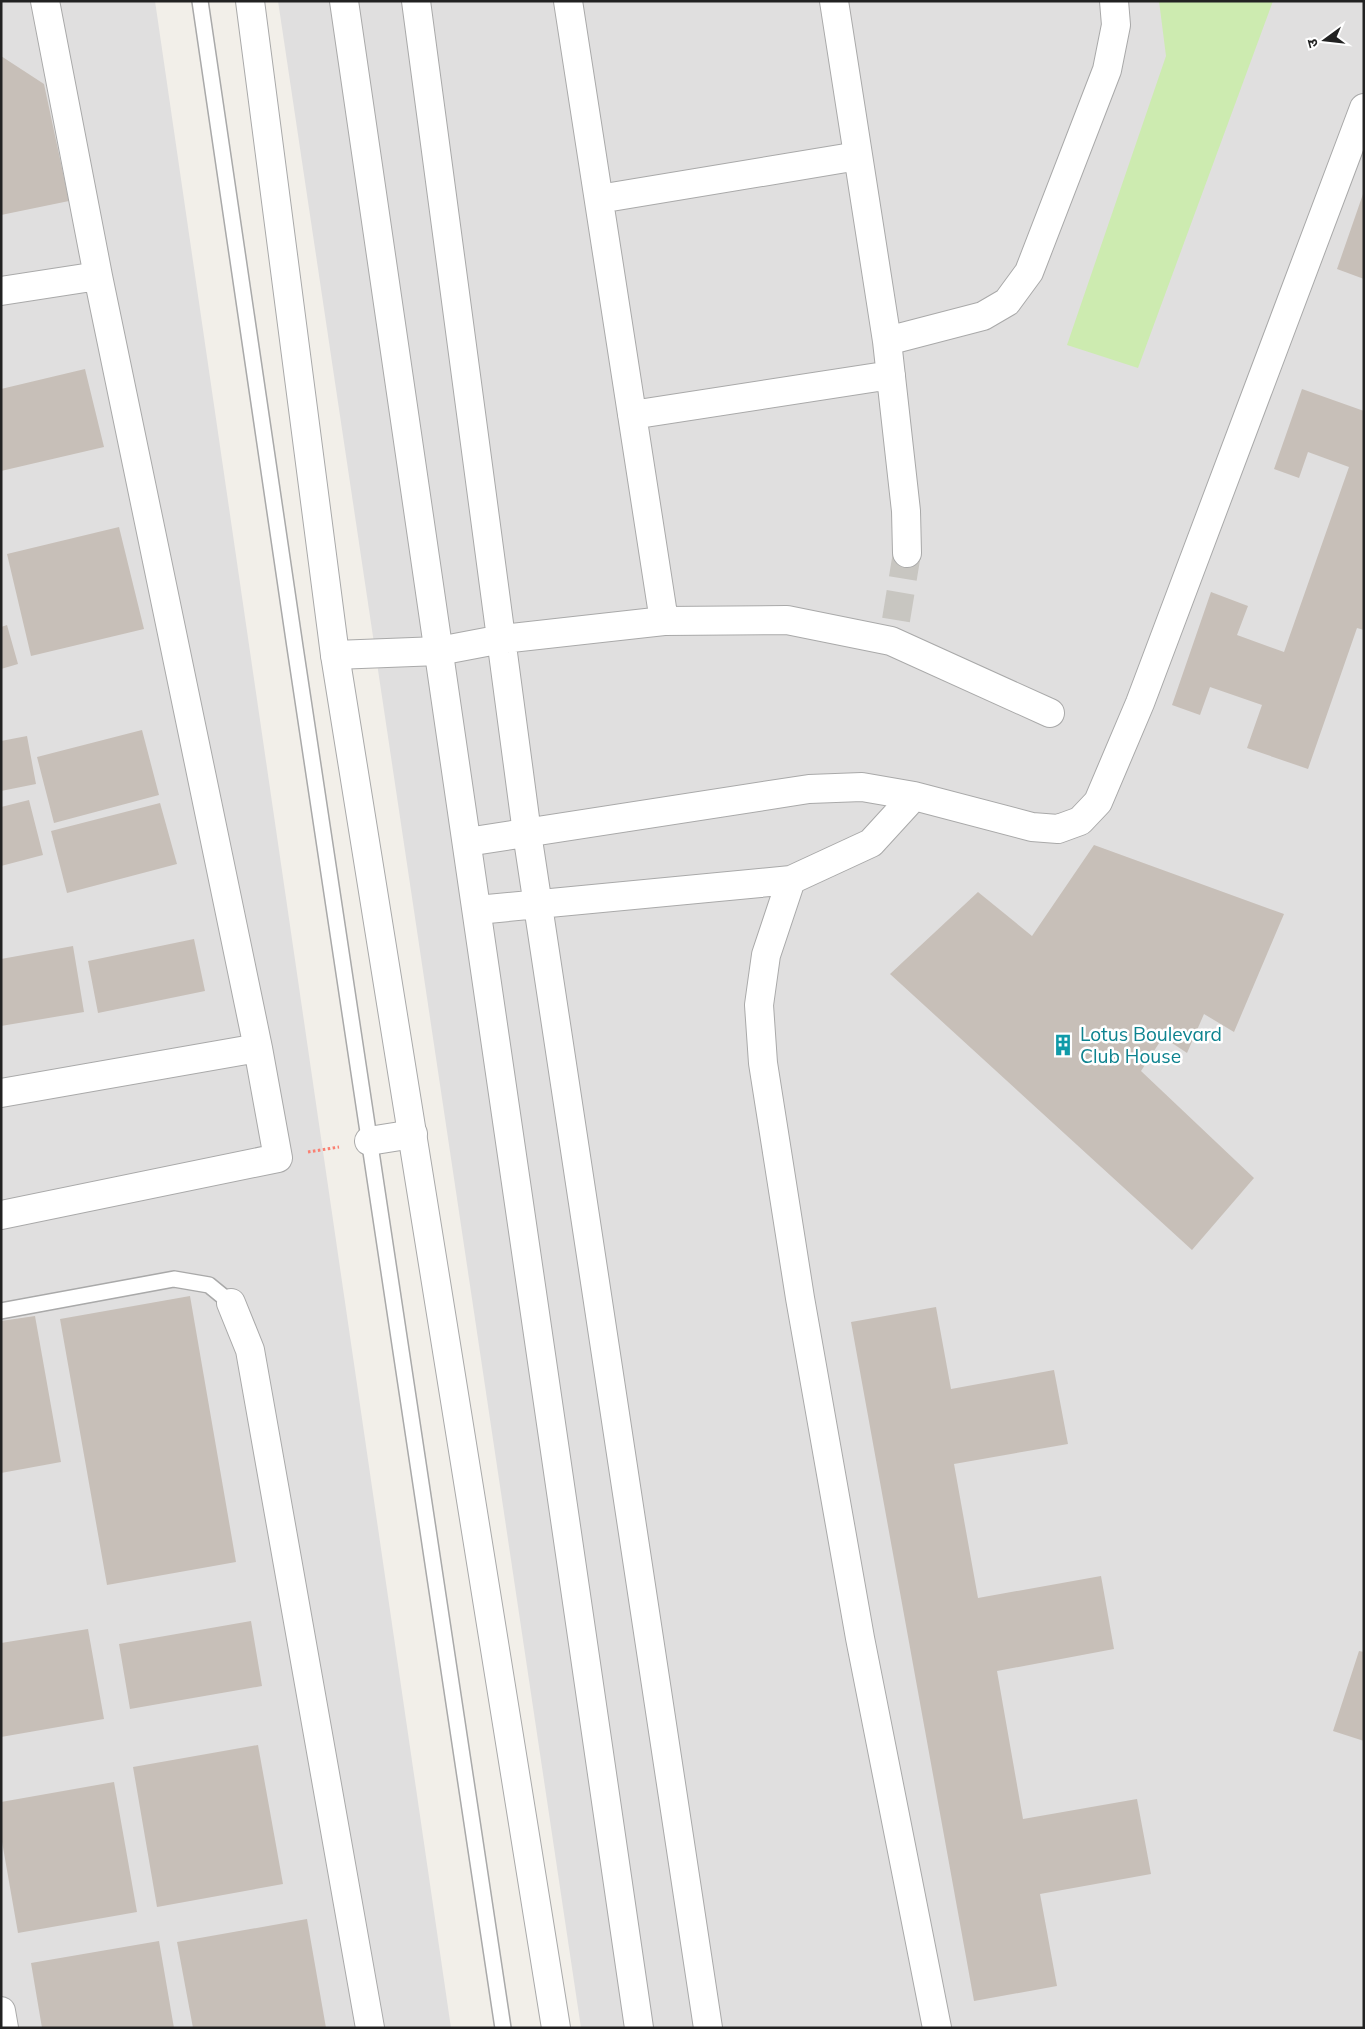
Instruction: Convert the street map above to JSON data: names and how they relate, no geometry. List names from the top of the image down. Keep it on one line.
{"places":{"building":["Lotus Boulevard Club House"]},"north":"left"}
